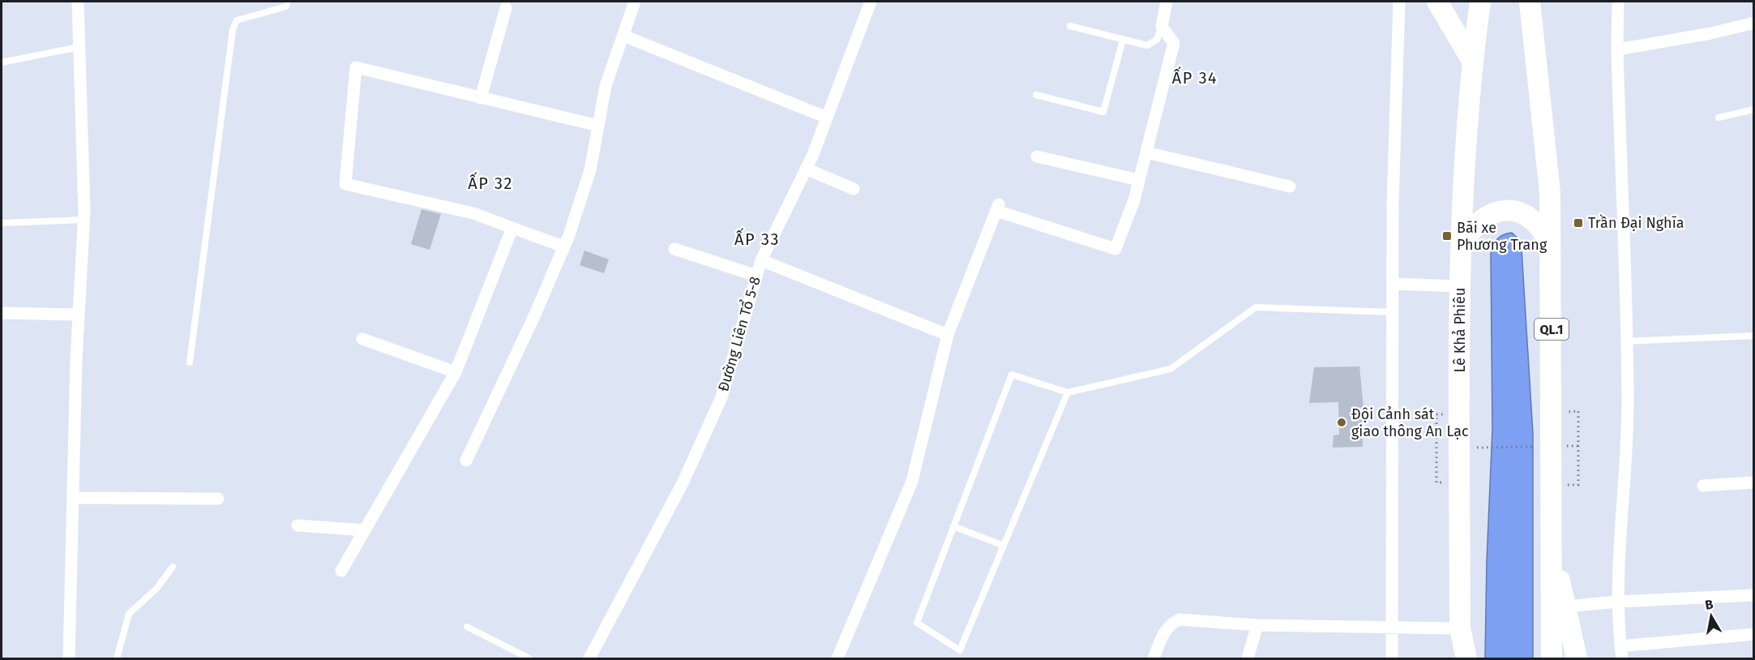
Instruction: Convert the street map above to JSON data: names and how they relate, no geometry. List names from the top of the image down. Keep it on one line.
{"streets":{"highway":["QL.1","Lê Khả Phiêu"],"street":["Đường Liên Tổ 5-8"]},"districts":["ẤP 34","ẤP 32","ẤP 33"],"places":{"transit":["Trần Đại Nghĩa","Bãi xe Phương Trang"],"other":["Đội Cảnh sát giao thông An Lạc"]},"north":"top"}
